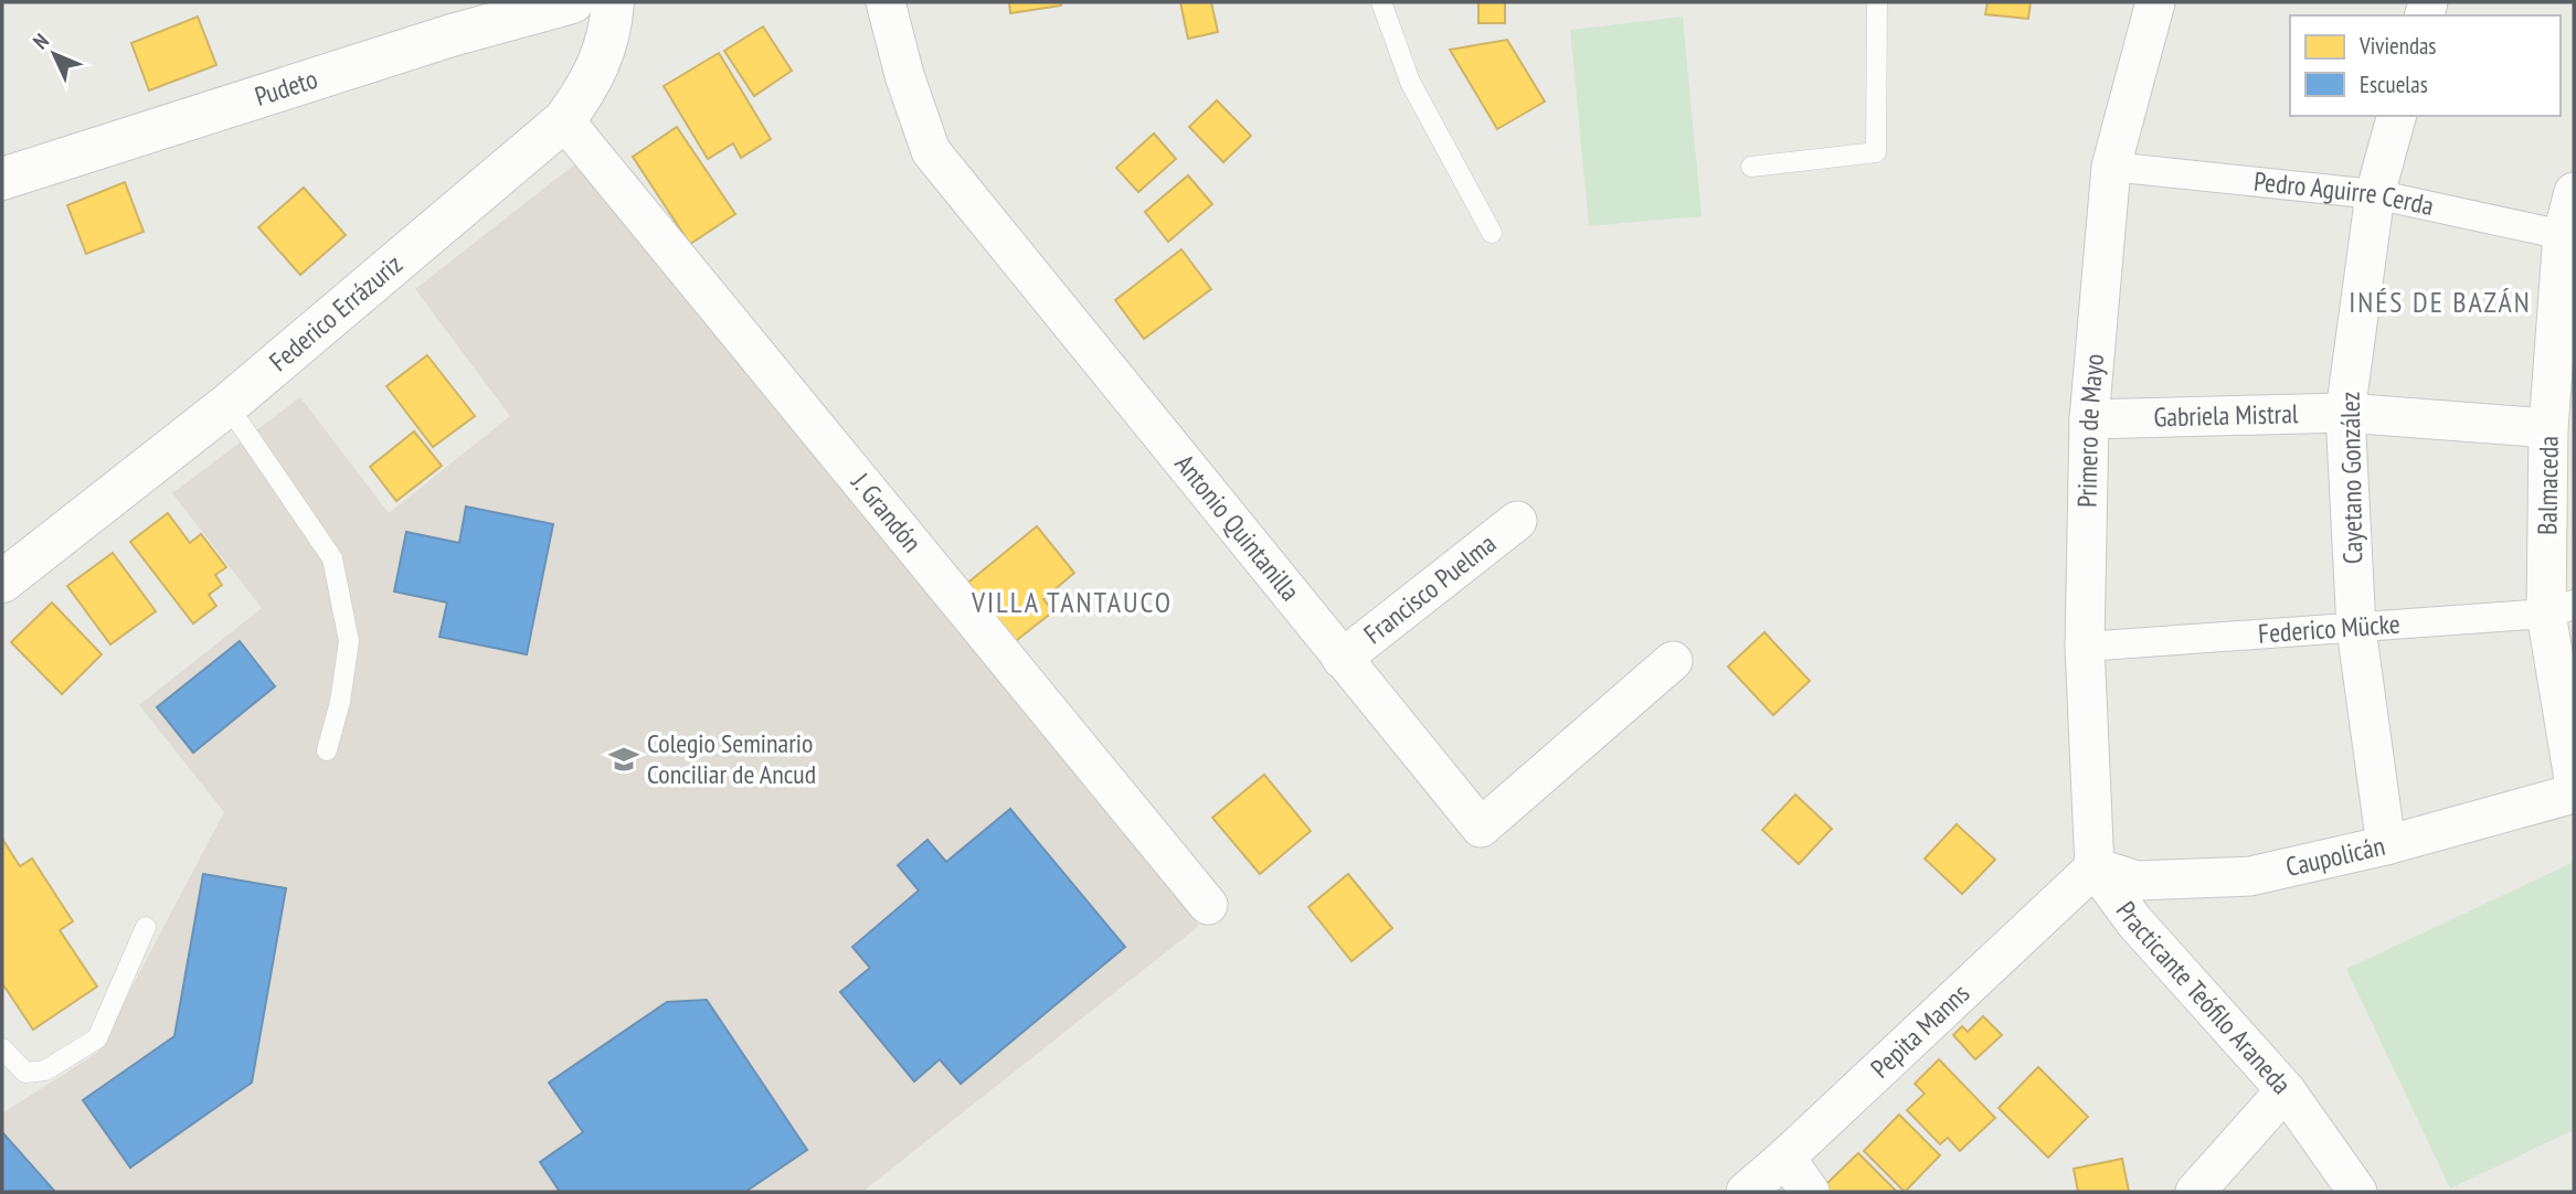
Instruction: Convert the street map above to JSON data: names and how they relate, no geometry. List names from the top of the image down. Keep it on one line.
{"streets":{"street":["Pudeto","Pedro Aguirre Cerda","Federico Errázuriz","Gabriela Mistral","Primero de Mayo","Cayetano González","Balmaceda","J. Grandón","Antonio Quintanilla","Francisco Puelma","Federico Mücke","Caupolicán","Practicante Teófilo Araneda","Pepita Manns"]},"crossings":[["Pedro Aguirre Cerda","Primero de Mayo"],["Pedro Aguirre Cerda","Cayetano González"],["Pedro Aguirre Cerda","Balmaceda"],["Federico Errázuriz","J. Grandón"],["Gabriela Mistral","Primero de Mayo"],["Gabriela Mistral","Cayetano González"],["Gabriela Mistral","Balmaceda"],["Primero de Mayo","Federico Mücke"],["Primero de Mayo","Caupolicán"],["Primero de Mayo","Practicante Teófilo Araneda"],["Primero de Mayo","Pepita Manns"],["Cayetano González","Federico Mücke"],["Cayetano González","Caupolicán"],["Balmaceda","Federico Mücke"],["Antonio Quintanilla","Francisco Puelma"],["Caupolicán","Practicante Teófilo Araneda"],["Caupolicán","Pepita Manns"],["Practicante Teófilo Araneda","Pepita Manns"]],"districts":["INÉS DE BAZÁN","VILLA TANTAUCO"],"places":{"school or university":["Colegio Seminario Conciliar de Ancud"]},"legend":["Viviendas","Escuelas"],"north":"top left"}
